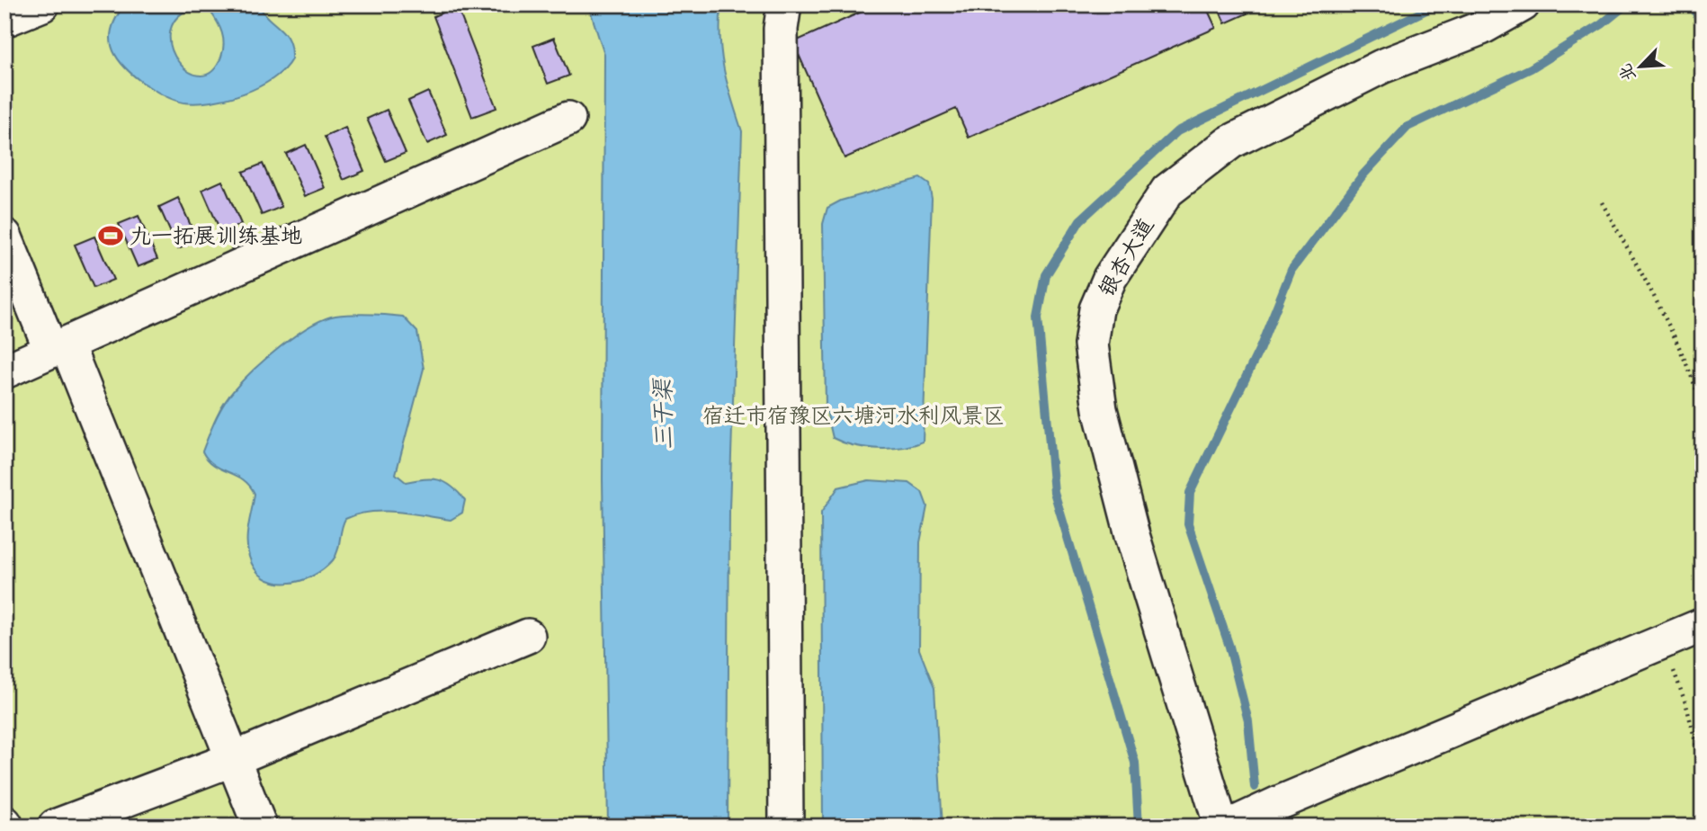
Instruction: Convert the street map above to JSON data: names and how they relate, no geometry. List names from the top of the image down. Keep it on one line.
{"streets":{"street":["银杏大道"]},"water":["三干渠"],"parks":["宿迁市宿豫区六塘河水利风景区"],"places":{"sports":["九一拓展训练基地"]},"north":"bottom left"}
